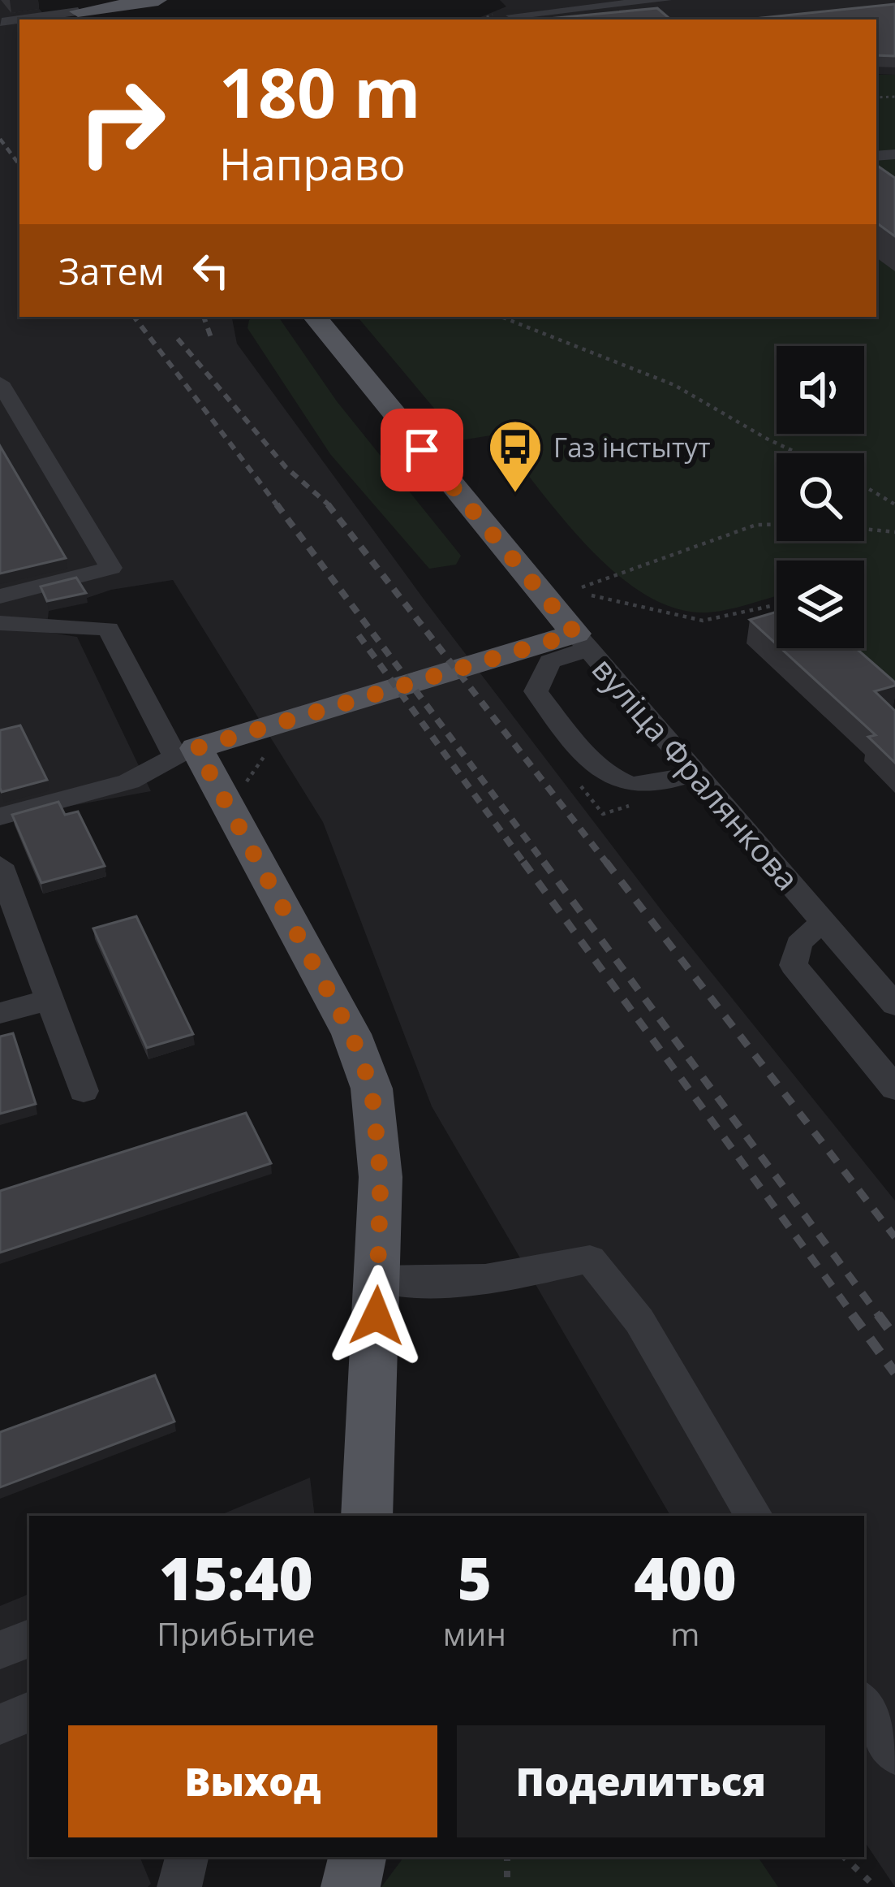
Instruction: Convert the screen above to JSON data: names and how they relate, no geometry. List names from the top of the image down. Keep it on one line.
{"streets":{"main road":["вуліца Фралянкова"]},"places":{"bus stop":["Газ інстытут"]},"page":{"turn":["180 m","Направо"],"then":"Затем","eta":["15:40","Прибытие","5","мин","400","m"],"buttons":["Выход","Поделиться"]}}
